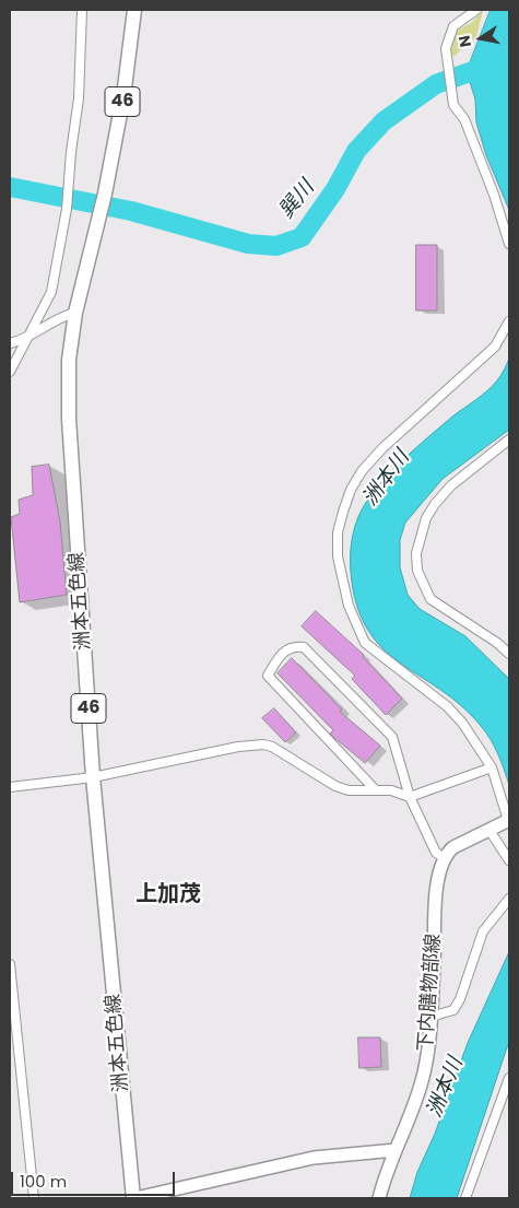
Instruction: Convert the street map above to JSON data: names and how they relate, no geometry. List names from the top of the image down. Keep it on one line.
{"streets":{"main road":["46","洲本五色線","下内膳物部線"]},"districts":["上加茂"],"water":["巽川","洲本川"],"scale_bar":"100 m","north":"left"}
